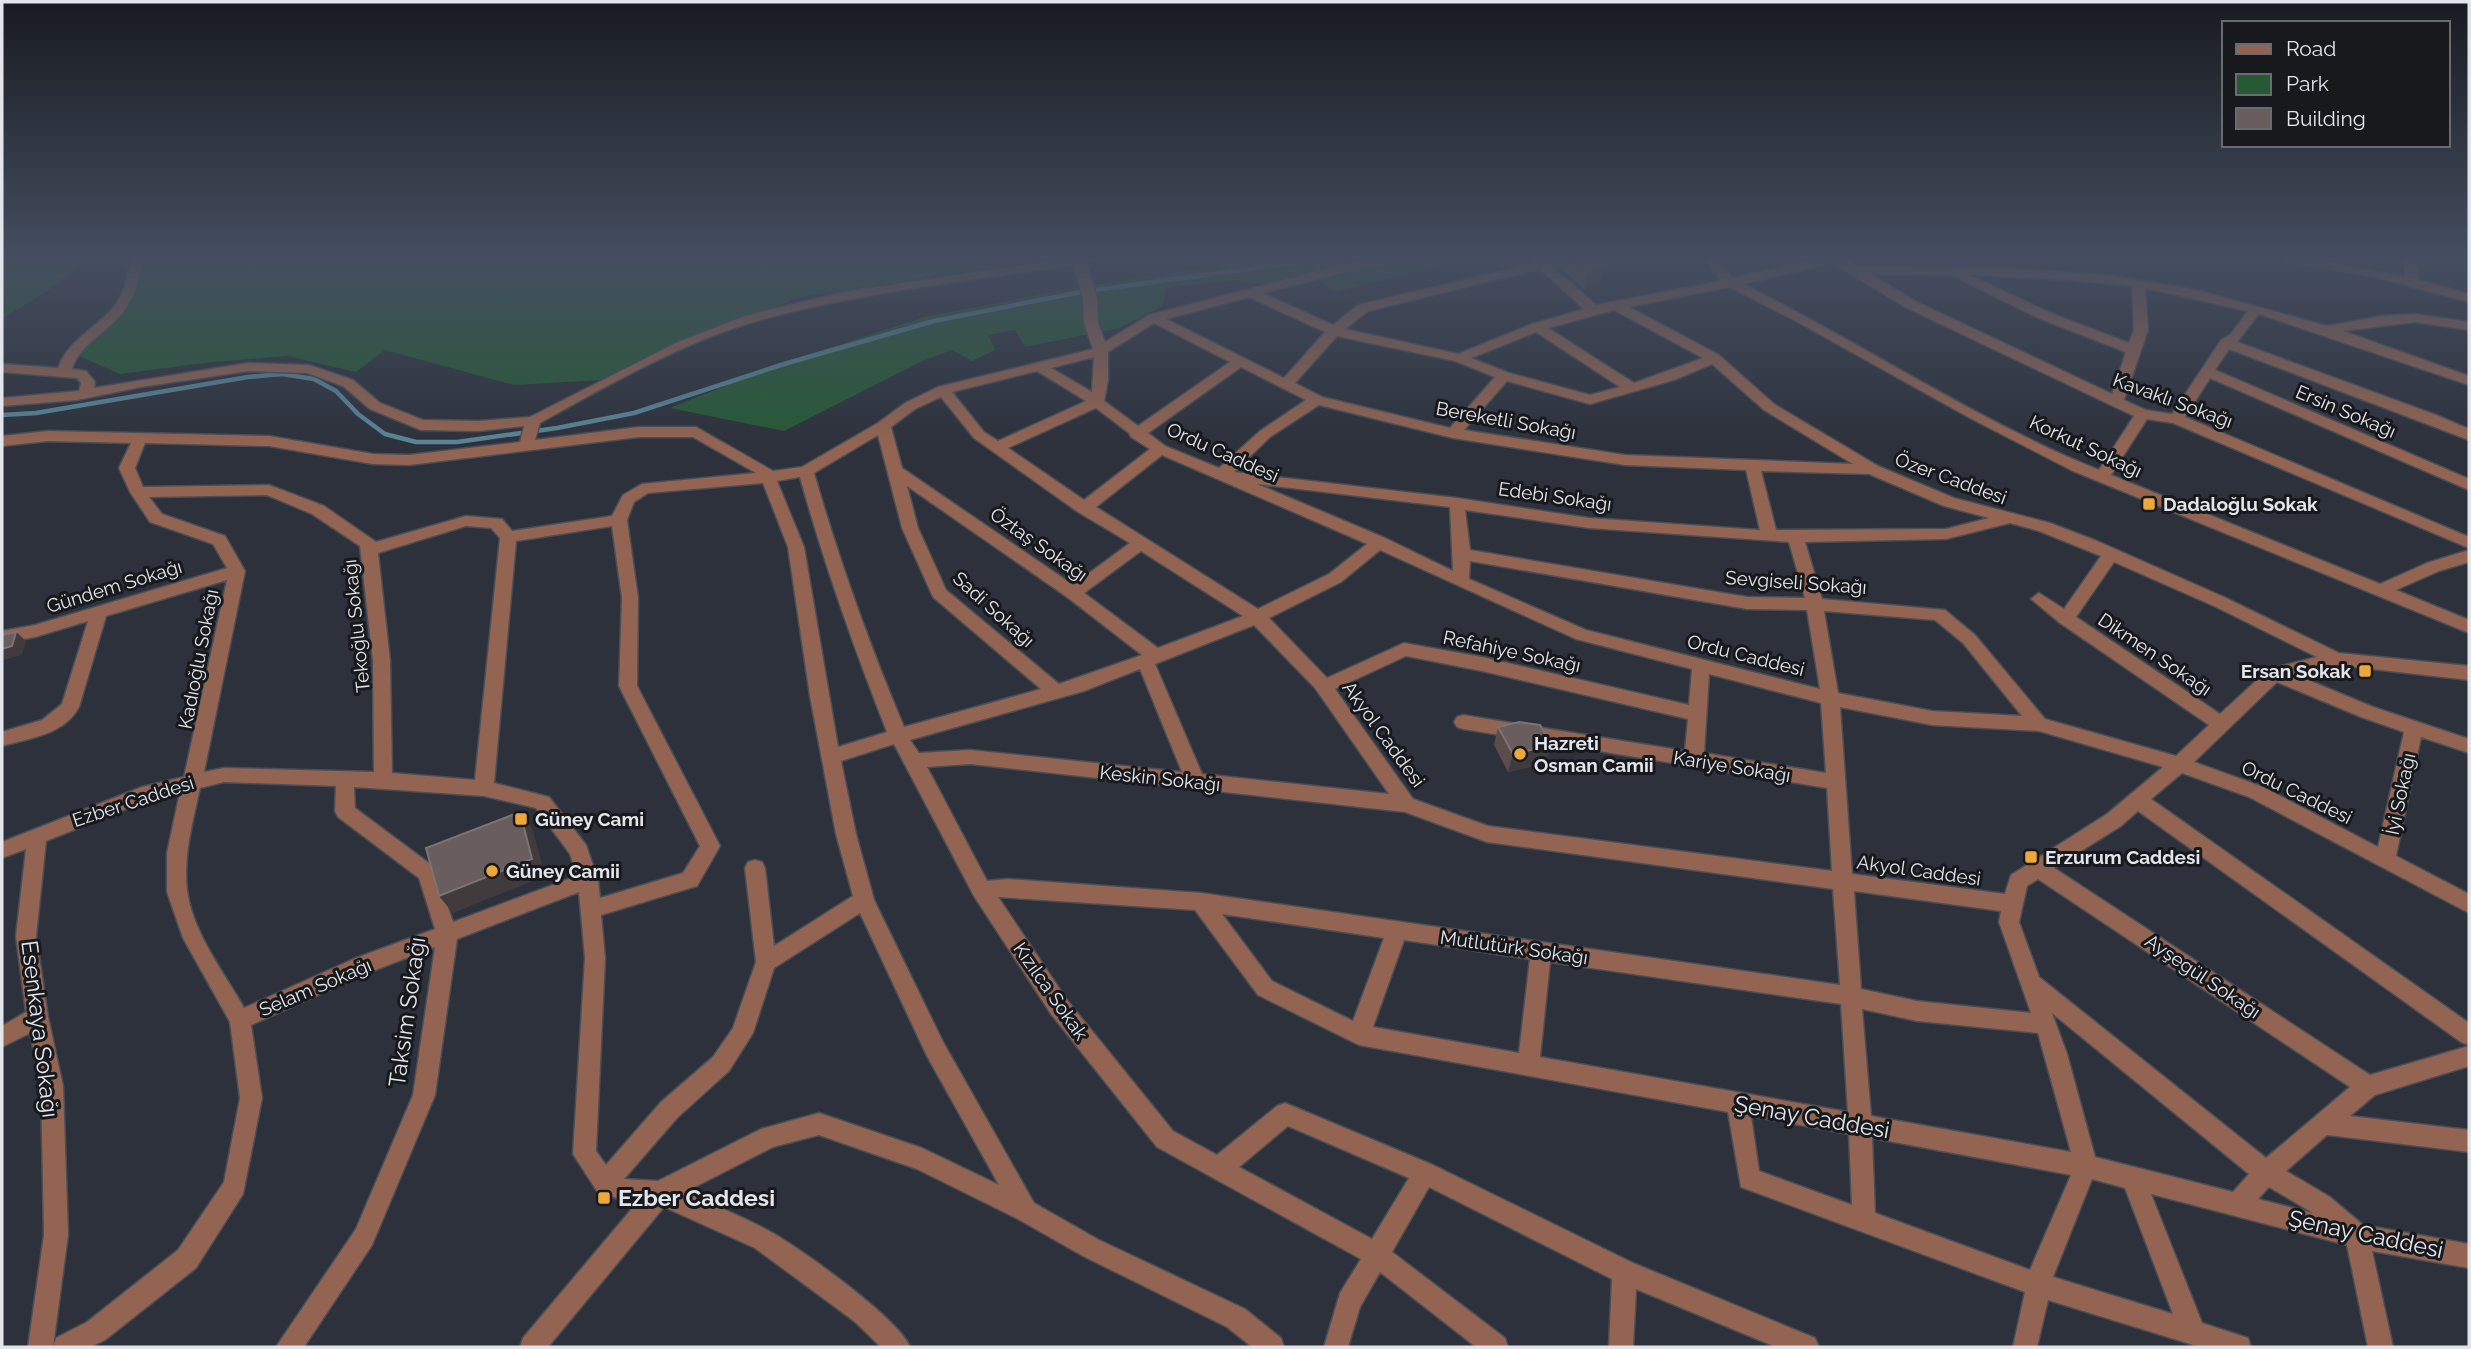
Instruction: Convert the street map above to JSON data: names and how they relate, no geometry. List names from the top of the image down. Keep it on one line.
{"streets":{"street":["Kavaklı Sokağı","Ersin Sokağı","Bereketli Sokağı","Korkut Sokağı","Ordu Caddesi","Özer Caddesi","Edebi Sokağı","Öztaş Sokağı","Sevgiseli Sokağı","Gündem Sokağı","Sadi Sokağı","Tekoğlu Sokağı","Refahiye Sokağı","Dikmen Sokağı","Kadıoğlu Sokağı","Akyol Caddesi","Kariye Sokağı","Keskin Sokağı","İyi Sokağı","Ezber Caddesi","Mutlutürk Sokağı","Ayşegül Sokağı","Selam Sokağı","Kızılca Sokak","Taksim Sokağı","Esenkaya Sokağı","Şenay Caddesi"]},"crossings":[["Bereketli Sokağı","Özer Caddesi"],["Ordu Caddesi","Edebi Sokağı"],["Ordu Caddesi","Sevgiseli Sokağı"],["Ordu Caddesi","İyi Sokağı"],["Özer Caddesi","Edebi Sokağı"],["Özer Caddesi","Dikmen Sokağı"],["Öztaş Sokağı","Sadi Sokağı"],["Gündem Sokağı","Kadıoğlu Sokağı"],["Tekoğlu Sokağı","Kadıoğlu Sokağı"],["Tekoğlu Sokağı","Ezber Caddesi"],["Refahiye Sokağı","Akyol Caddesi"],["Kadıoğlu Sokağı","Ezber Caddesi"],["Kadıoğlu Sokağı","Selam Sokağı"],["Akyol Caddesi","Keskin Sokağı"],["Keskin Sokağı","Kızılca Sokak"],["Ezber Caddesi","Selam Sokağı"],["Ezber Caddesi","Taksim Sokağı"],["Ezber Caddesi","Esenkaya Sokağı"],["Mutlutürk Sokağı","Kızılca Sokak"],["Mutlutürk Sokağı","Şenay Caddesi"],["Selam Sokağı","Taksim Sokağı"]],"places":{"transit":["Dadaloğlu Sokak","Ersan Sokak","Güney Cami","Erzurum Caddesi","Ezber Caddesi"],"other":["Hazreti Osman Camii","Güney Camii"]},"legend":["Road","Park","Building"]}
